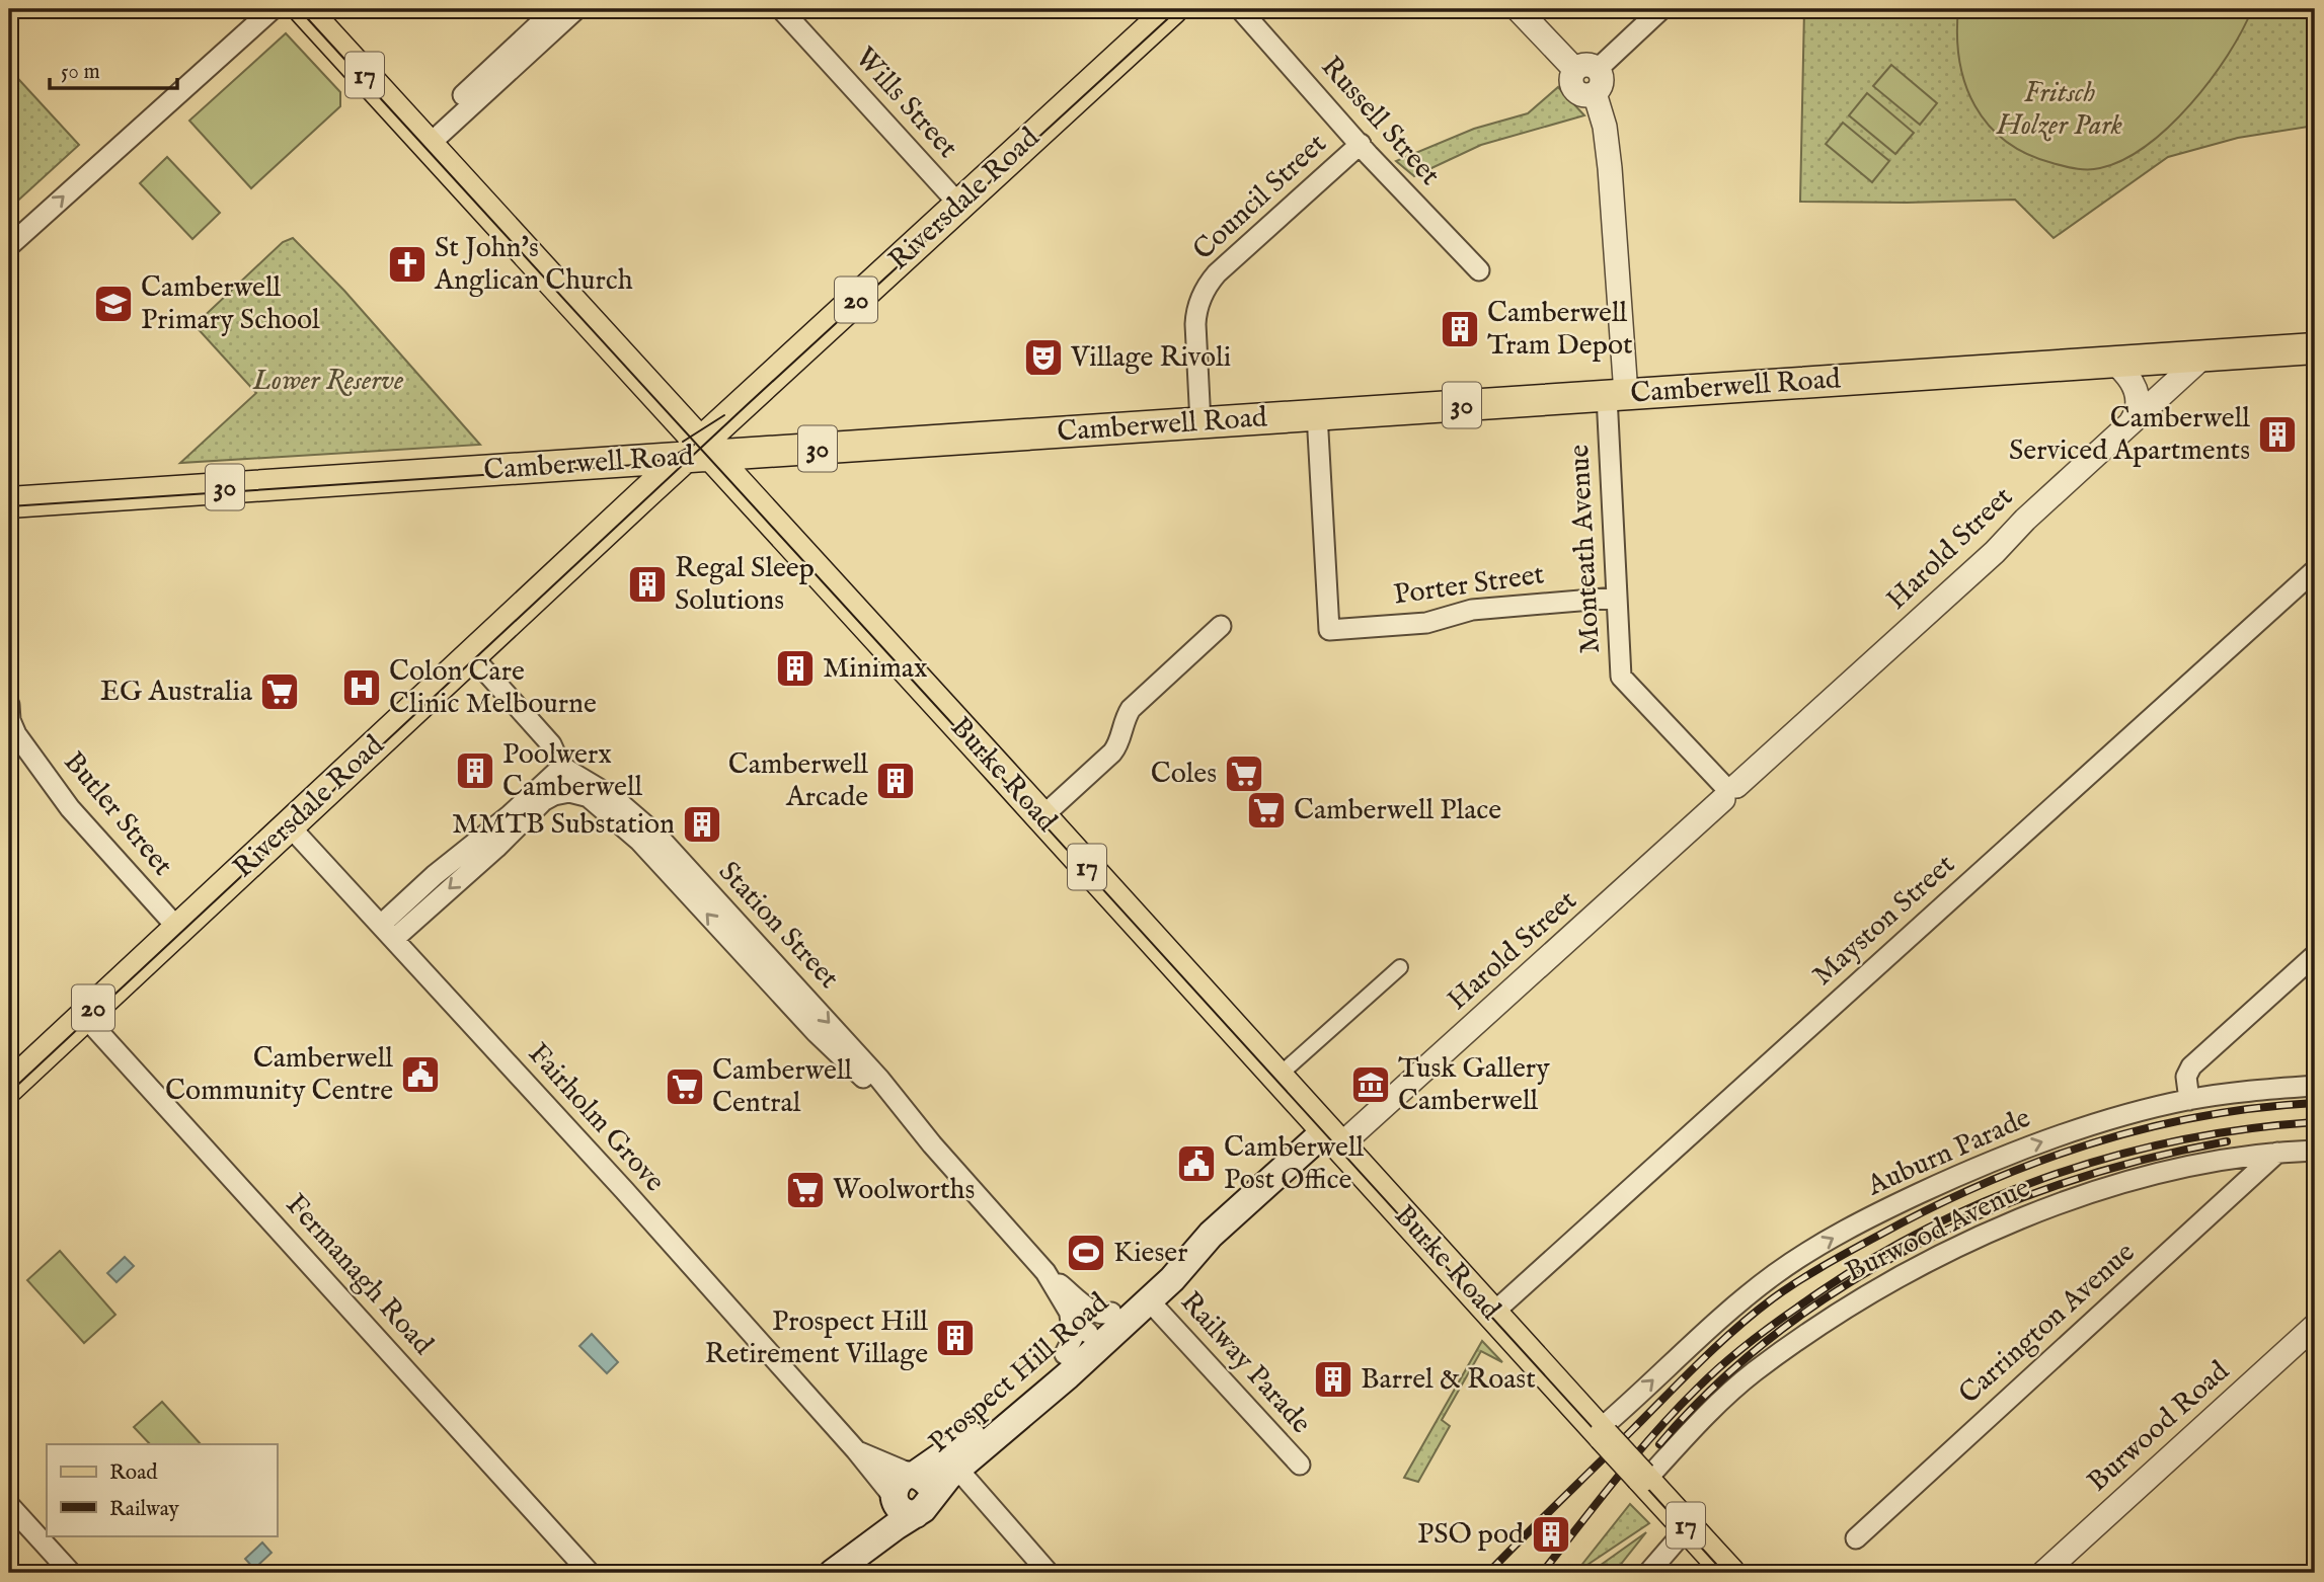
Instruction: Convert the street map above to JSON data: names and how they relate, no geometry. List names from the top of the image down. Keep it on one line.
{"streets":{"main road":["17","Riversdale Road","20","Camberwell Road","30","Burke Road","Prospect Hill Road"],"street":["Wills Street","Russell Street","Council Street","Monteath Avenue","Harold Street","Porter Street","Butler Street","Mayston Street","Station Street","Fairholm Grove","Auburn Parade","Burwood Avenue","Fermanagh Road","Carrington Avenue","Railway Parade","Burwood Road"]},"crossings":[["Wills Street","Riversdale Road"],["Russell Street","Council Street"],["Council Street","Camberwell Road"],["Riversdale Road","Camberwell Road"],["Riversdale Road","Burke Road"],["Riversdale Road","Butler Street"],["Riversdale Road","Station Street"],["Riversdale Road","Fairholm Grove"],["Riversdale Road","Fermanagh Road"],["Camberwell Road","Monteath Avenue"],["Camberwell Road","Harold Street"],["Camberwell Road","Porter Street"],["Camberwell Road","Burke Road"],["Monteath Avenue","Harold Street"],["Monteath Avenue","Porter Street"],["Harold Street","Burke Road"],["Harold Street","Prospect Hill Road"],["Burke Road","Mayston Street"],["Burke Road","Auburn Parade"],["Burke Road","Burwood Avenue"],["Burke Road","Prospect Hill Road"],["Station Street","Prospect Hill Road"],["Fairholm Grove","Prospect Hill Road"],["Burwood Avenue","Carrington Avenue"],["Railway Parade","Prospect Hill Road"]],"one_way":["Auburn Parade"],"parks":["Fritsch Holzer Park","Lower Reserve"],"places":{"church":["St John's Anglican Church"],"school or university":["Camberwell Primary School"],"building":["Camberwell Tram Depot","Camberwell Serviced Apartments","Regal Sleep Solutions","Minimax","Poolwerx Camberwell","Camberwell Arcade","MMTB Substation","Prospect Hill Retirement Village","Barrel & Roast","PSO pod"],"theatre":["Village Rivoli"],"hospital":["Colon Care Clinic Melbourne"],"supermarket":["EG Australia","Coles","Camberwell Place","Camberwell Central","Woolworths"],"public building":["Camberwell Community Centre","Camberwell Post Office"],"museum":["Tusk Gallery Camberwell"],"sports":["Kieser"]},"legend":["Road","Railway"],"scale_bar":"50 m"}
